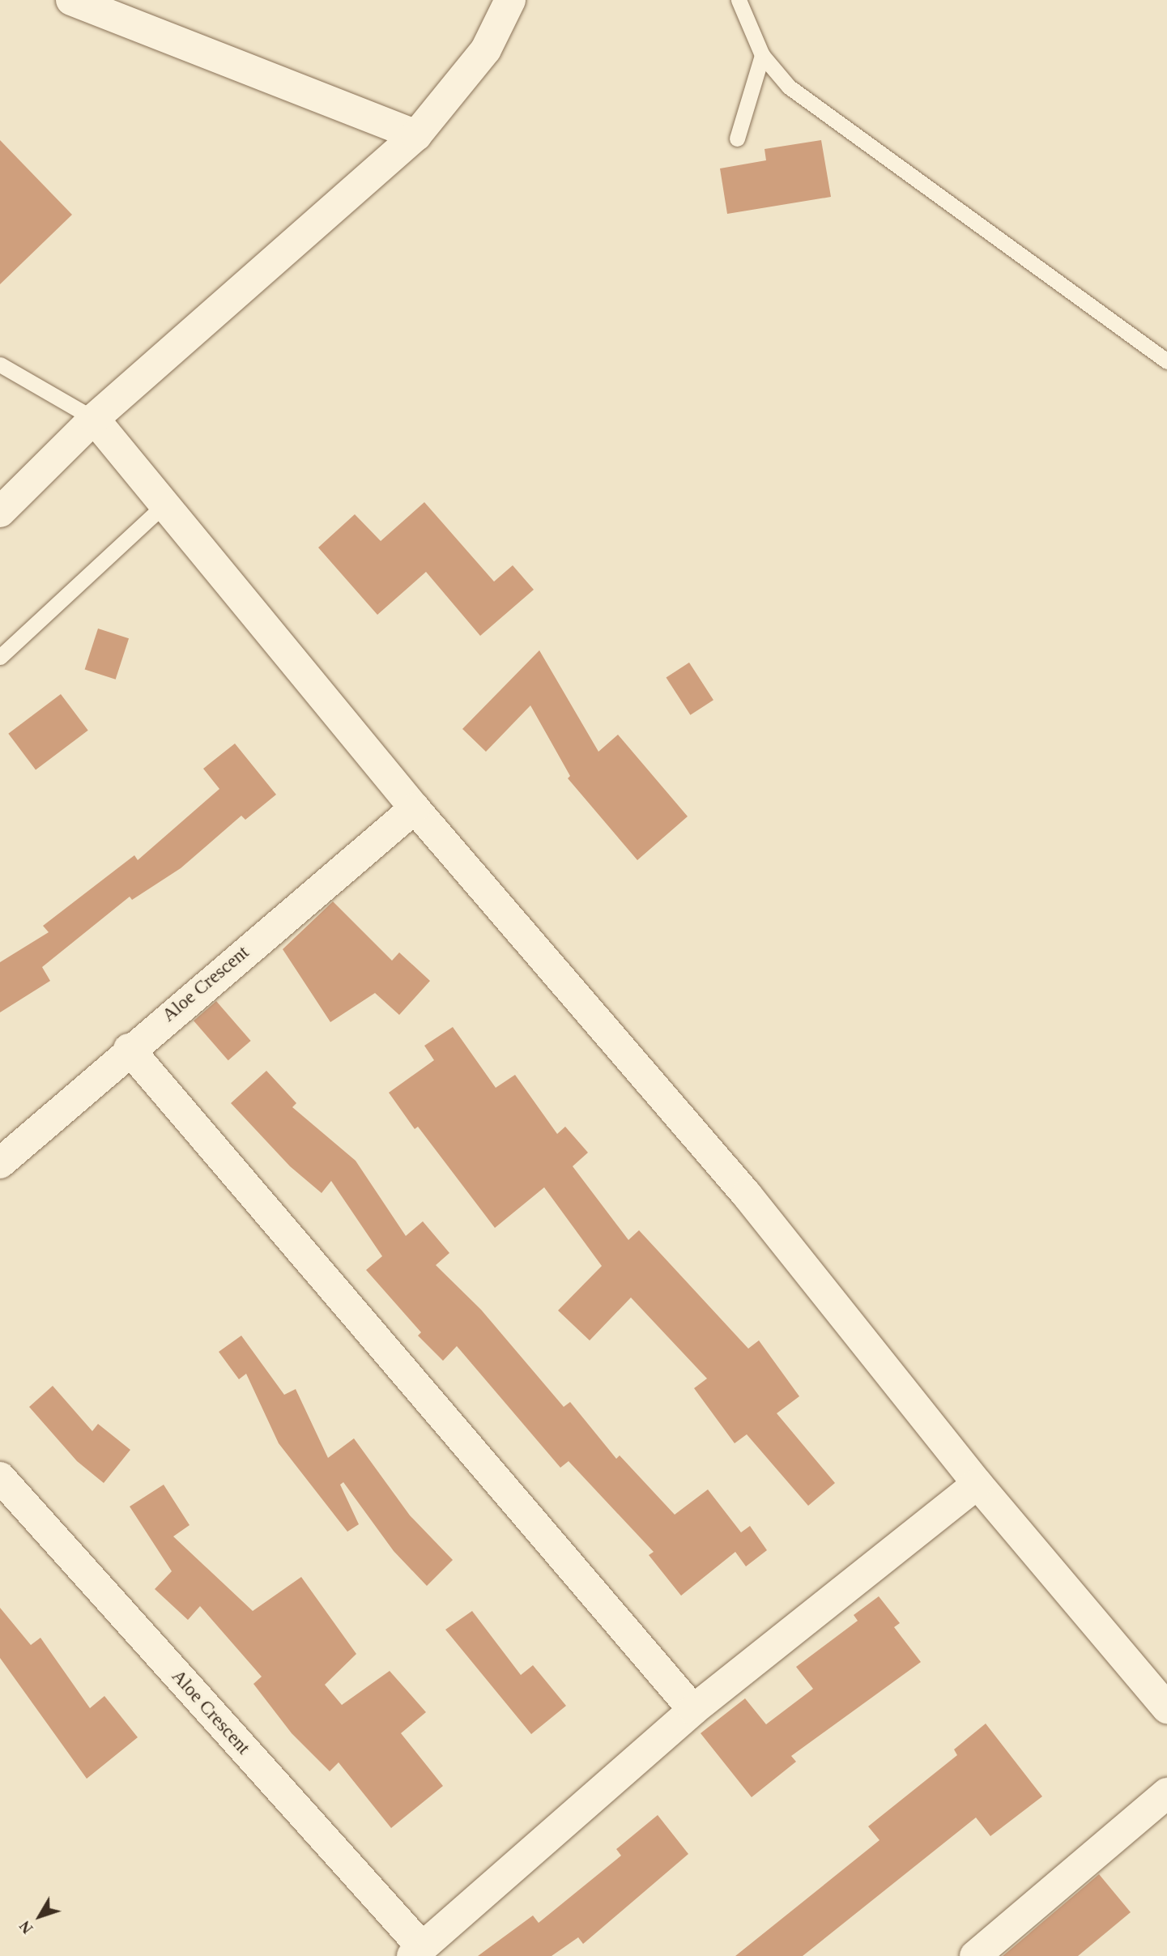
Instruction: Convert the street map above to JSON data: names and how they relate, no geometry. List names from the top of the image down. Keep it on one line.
{"streets":{"street":["Aloe Crescent"]},"north":"bottom left"}
